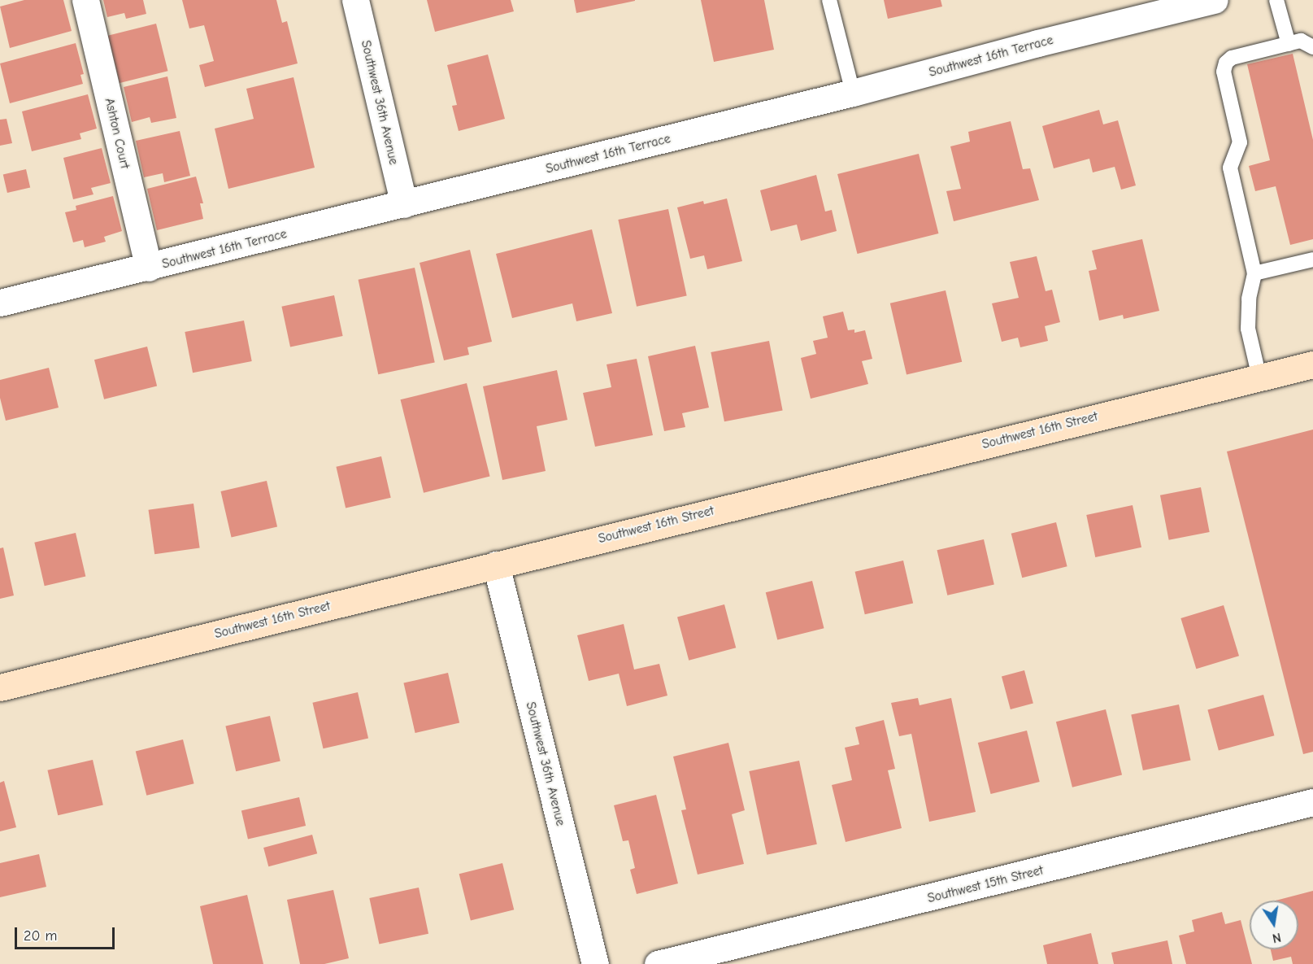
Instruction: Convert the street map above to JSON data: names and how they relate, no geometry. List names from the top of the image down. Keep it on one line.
{"streets":{"street":["Southwest 16th Terrace","Southwest 36th Avenue","Ashton Court","Southwest 16th Street","Southwest 15th Street"]},"crossings":[["Southwest 16th Terrace","Southwest 36th Avenue"],["Southwest 16th Terrace","Ashton Court"],["Southwest 36th Avenue","Southwest 16th Street"]],"scale_bar":"20 m","north":"bottom"}
